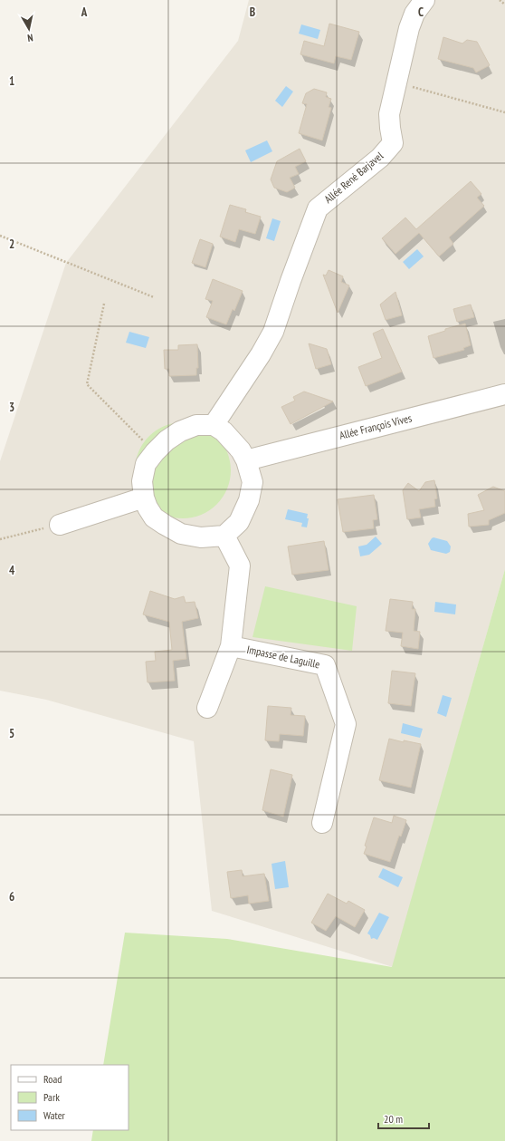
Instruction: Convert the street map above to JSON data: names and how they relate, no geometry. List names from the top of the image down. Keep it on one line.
{"streets":{"street":["Allée René Barjavel","Allée François Vives","Impasse de Laguille"]},"crossings":[["Allée René Barjavel","Allée François Vives"]],"legend":["Road","Park","Water"],"scale_bar":"20 m","north":"bottom","grid":{"columns":["A","B","C"],"rows":["1","2","3","4","5","6"]}}
